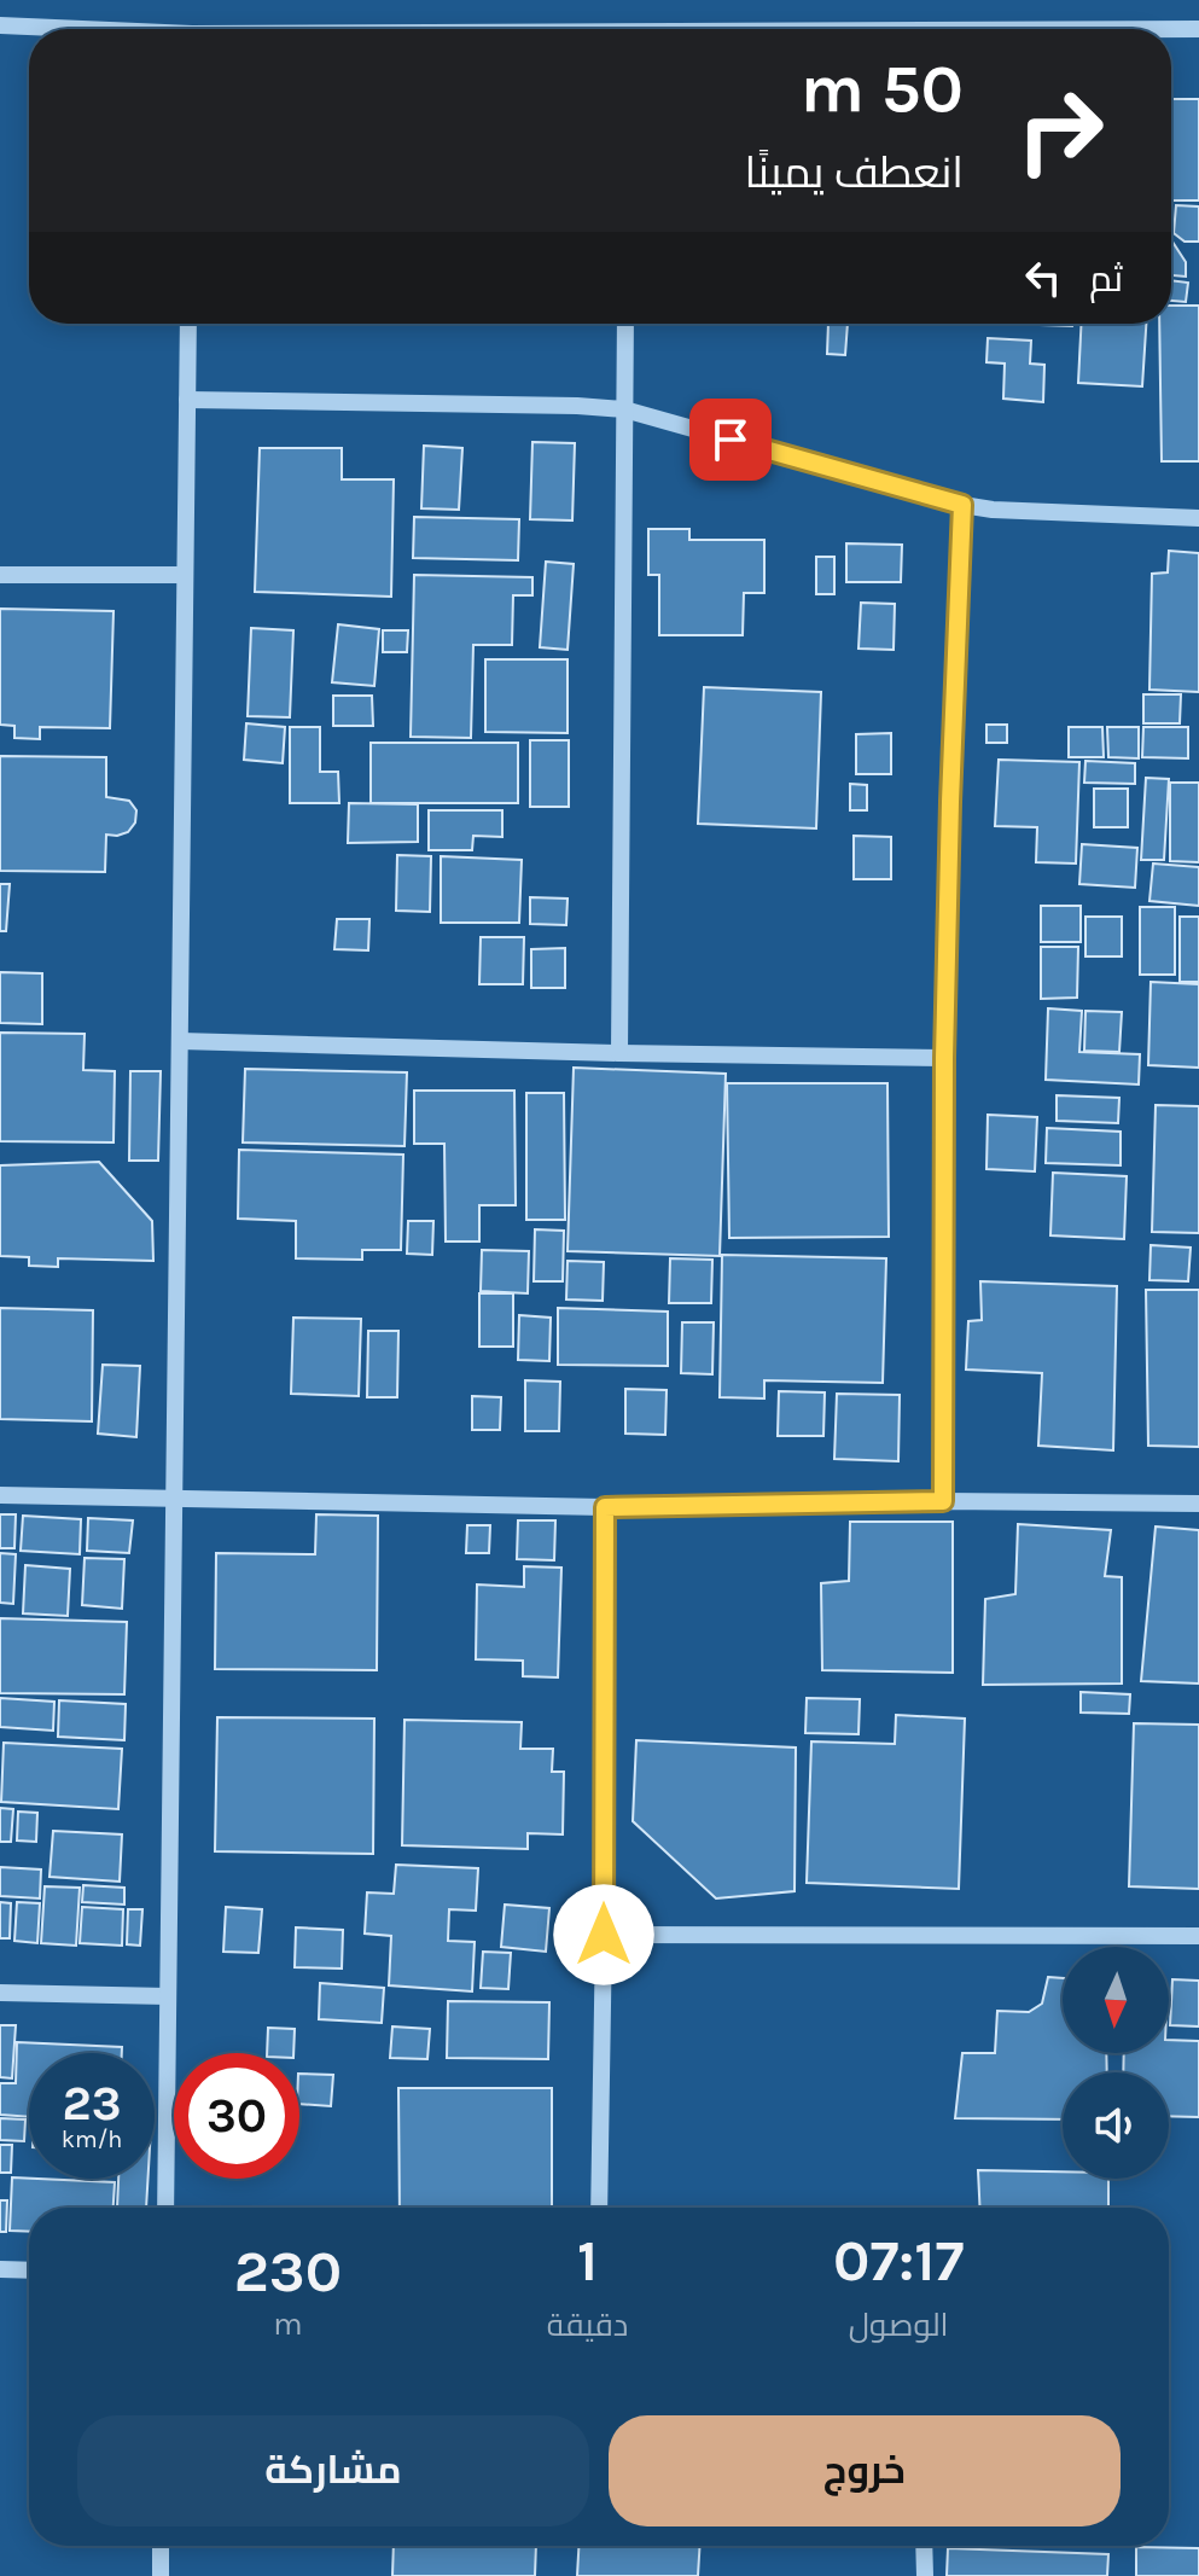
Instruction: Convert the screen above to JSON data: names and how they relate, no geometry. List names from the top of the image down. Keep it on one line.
{"north":"bottom","page":{"turn":["50 m","انعطف يمينًا"],"then":"ثم","speed":"23 km/h","limit":"30","eta":["07:17","الوصول","1","دقيقة","230","m"],"buttons":["خروج","مشاركة"]}}
